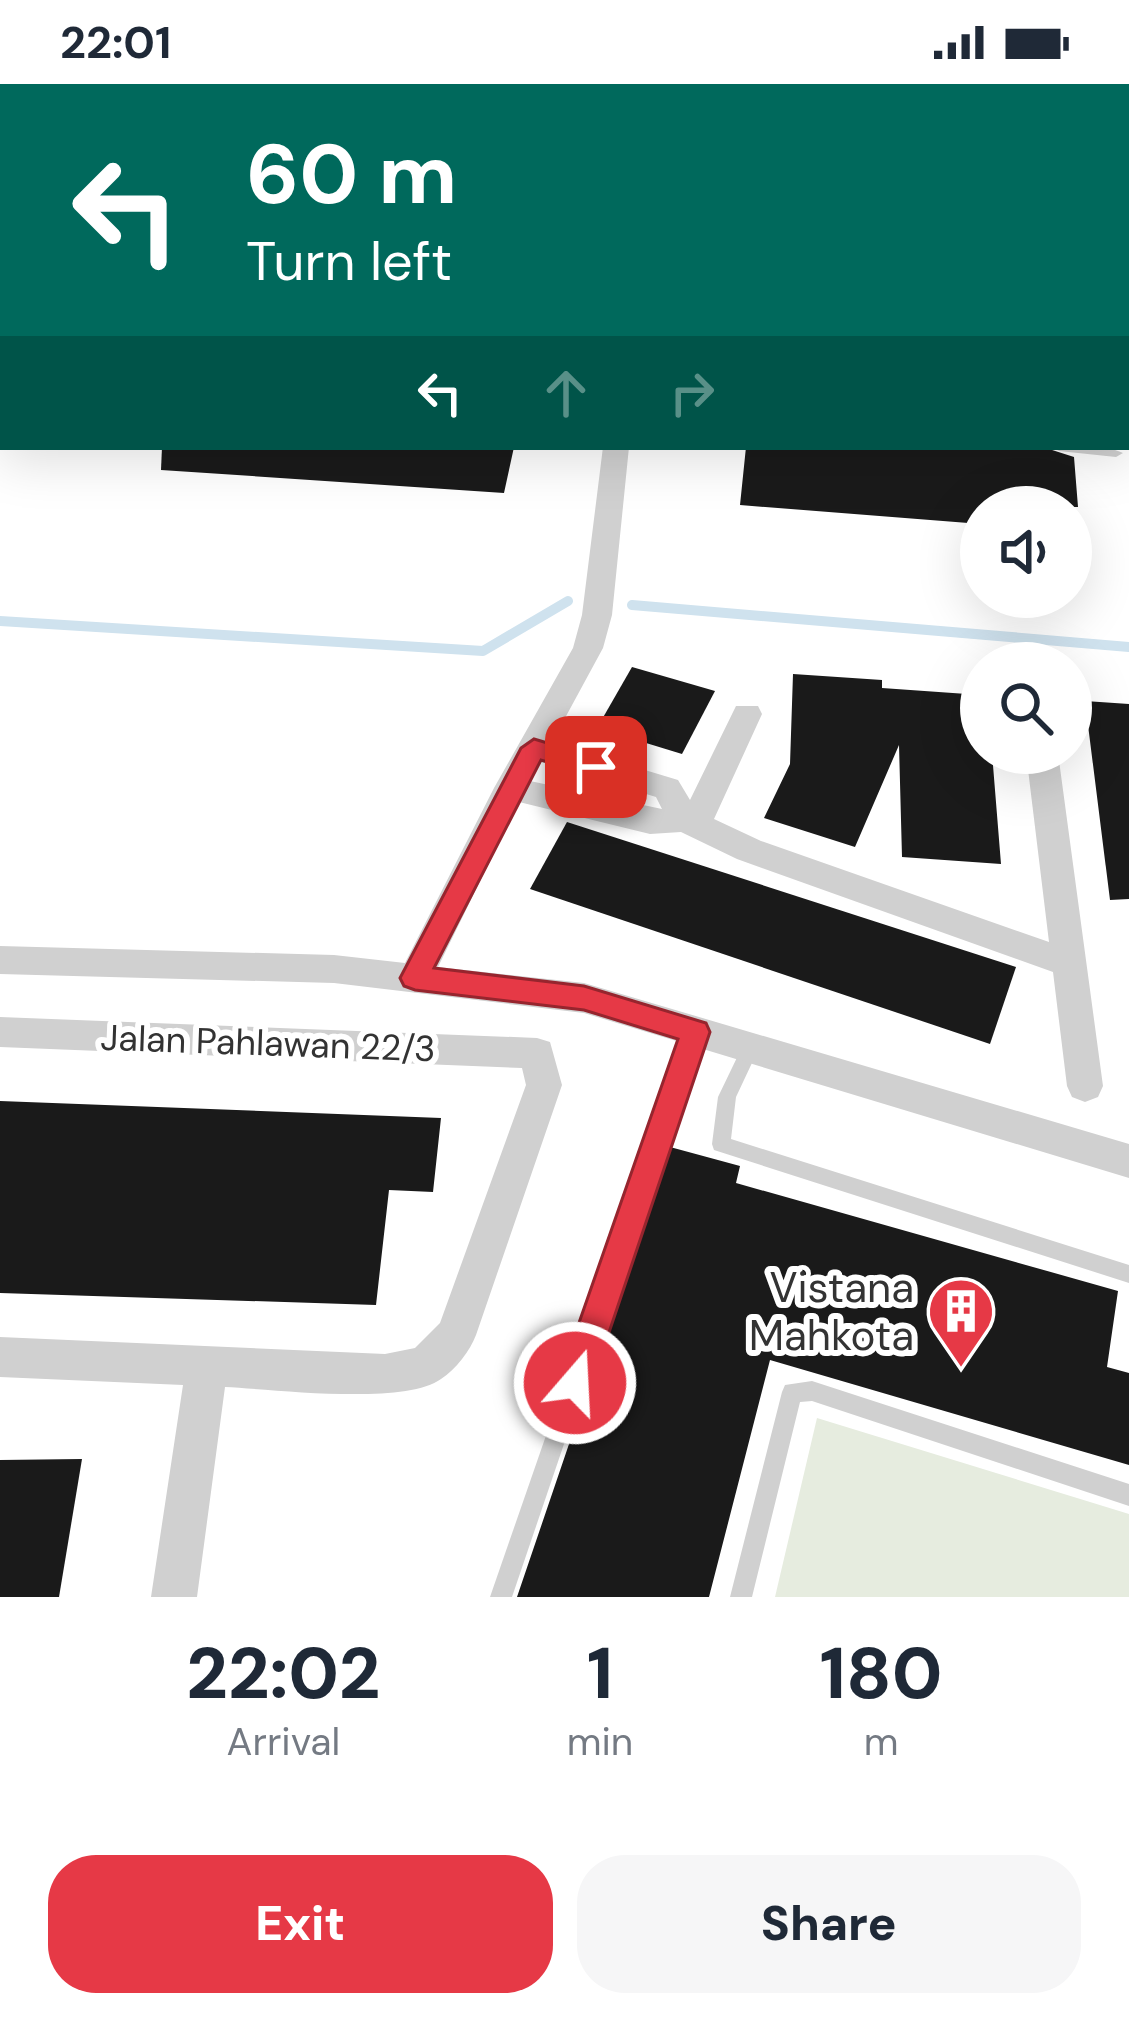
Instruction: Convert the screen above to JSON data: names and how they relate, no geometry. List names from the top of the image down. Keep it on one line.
{"streets":{"street":["Jalan Pahlawan 22/3"]},"places":{"building":["Vistana Mahkota"]},"page":{"status":"22:01","turn":["60 m","Turn left"],"eta":["22:02","Arrival","1","min","180","m"],"buttons":["Exit","Share"]}}
